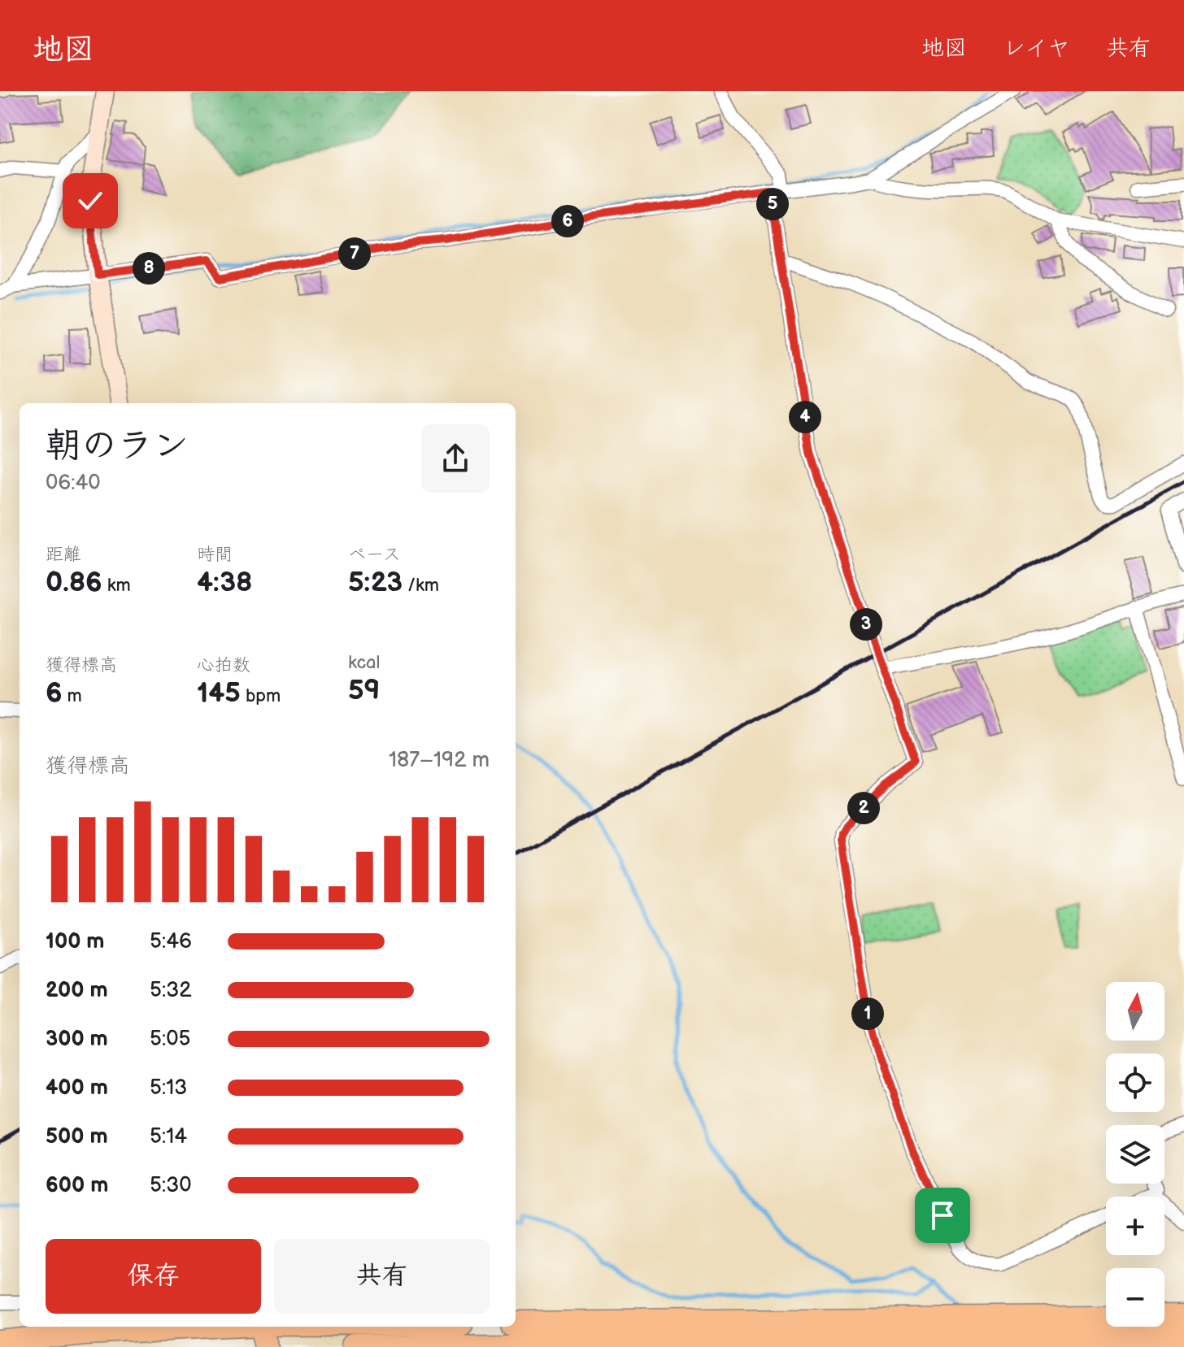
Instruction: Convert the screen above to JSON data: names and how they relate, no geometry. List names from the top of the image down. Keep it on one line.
{"north":"top","page":{"header":"地図","nav":["地図","レイヤ","共有"],"pins":["5","6","7","8","4","3","2","1"],"heading":["朝のラン","06:40"],"stats":[["距離","0.86 km"],["時間","4:38"],["ペース","5:23 /km"],["獲得標高","6 m"],["心拍数","145 bpm"],["kcal","59"]],"chart":["獲得標高","187–192 m"],"list":[{"name":"100 m","note":"5:46"},{"name":"200 m","note":"5:32"},{"name":"300 m","note":"5:05"},{"name":"400 m","note":"5:13"},{"name":"500 m","note":"5:14"},{"name":"600 m","note":"5:30"}],"map_buttons":["+","−"],"buttons":["保存","共有"]}}
